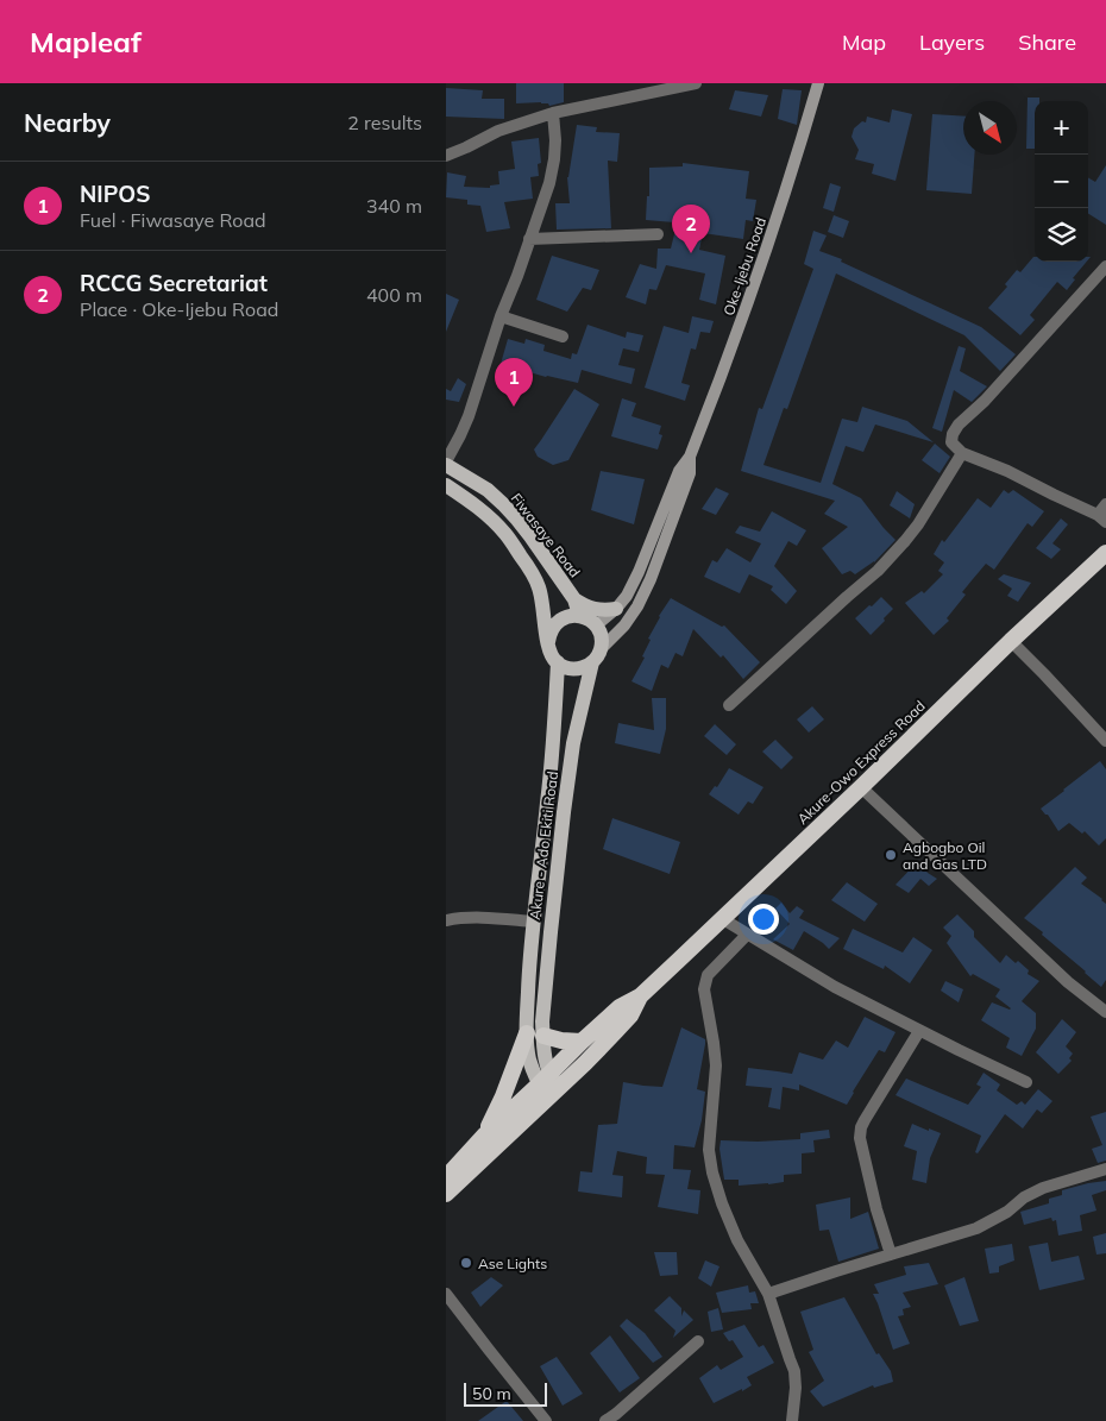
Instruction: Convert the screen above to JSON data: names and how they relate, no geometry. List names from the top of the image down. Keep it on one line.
{"streets":{"highway":["Akure-Owo Express Road"],"main road":["Oke-Ijebu Road","Fiwasaye Road","Akure - Ado Ekiti Road"]},"crossings":[["Fiwasaye Road","Akure - Ado Ekiti Road"]],"places":["Agbogbo Oil and Gas LTD","Ase Lights"],"scale_bar":"50 m","north":"bottom right","page":{"header":"Mapleaf","nav":["Map","Layers","Share"],"heading":["Nearby","2 results"],"map_buttons":["+","−"],"list":[{"mark":"1","name":"NIPOS","note":"Fuel · Fiwasaye Road","value":"340 m"},{"mark":"2","name":"RCCG Secretariat","note":"Place · Oke-Ijebu Road","value":"400 m"}],"pins":["2","1"],"scale":"50 m"}}
